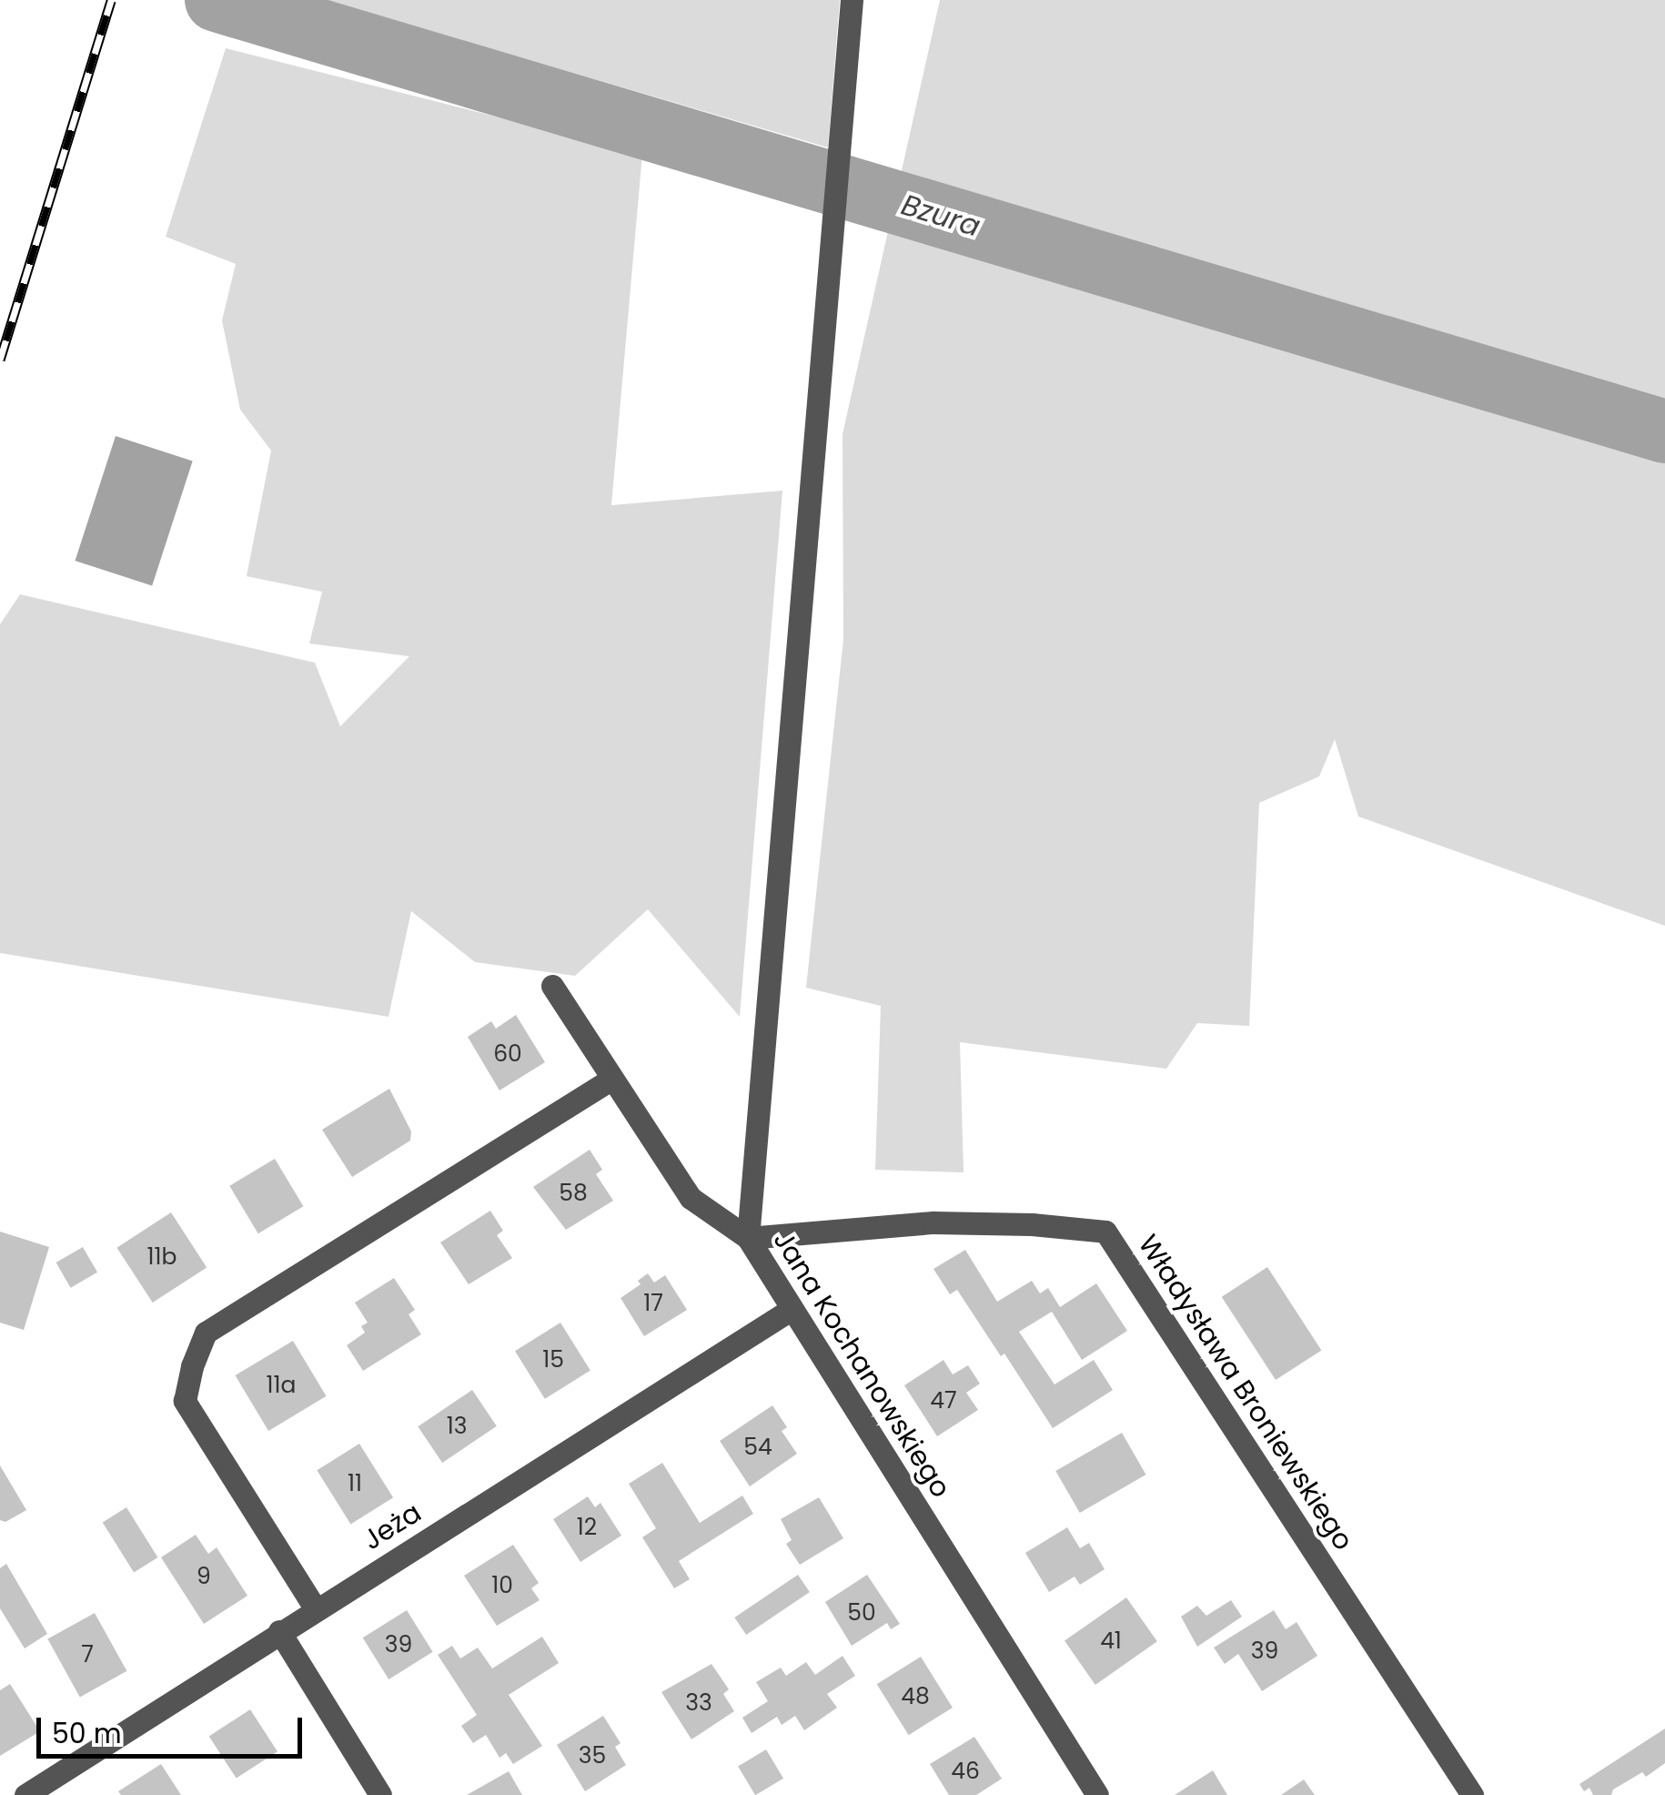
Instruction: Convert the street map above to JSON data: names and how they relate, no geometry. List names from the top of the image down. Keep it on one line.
{"streets":{"street":["Jana Kochanowskiego","Władysława Broniewskiego","Jeża"]},"crossings":[["Jana Kochanowskiego","Władysława Broniewskiego"],["Jana Kochanowskiego","Jeża"]],"water":["Bzura"],"house_numbers":["60","58","11b","17","15","11a","47","13","54","11","12","9","10","50","41","39","39","7","48","33","35","46"],"scale_bar":"50 m"}
